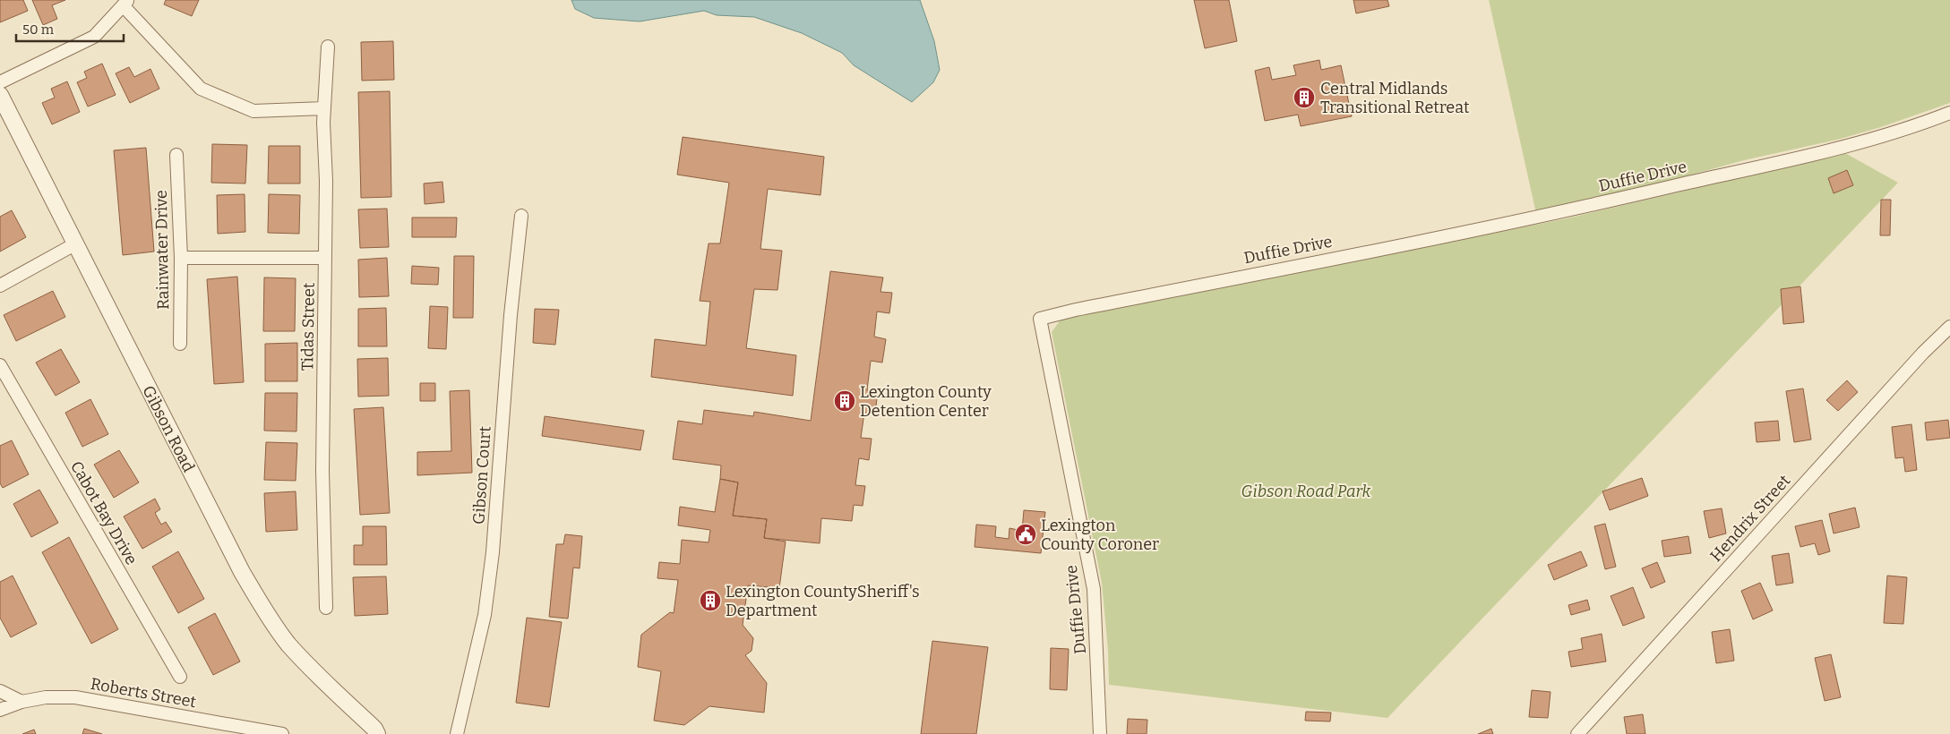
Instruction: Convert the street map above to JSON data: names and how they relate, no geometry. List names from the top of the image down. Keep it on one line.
{"streets":{"street":["Duffie Drive","Rainwater Drive","Tidas Street","Gibson Road","Gibson Court","Cabot Bay Drive","Hendrix Street","Roberts Street"]},"parks":["Gibson Road Park"],"places":{"building":["Central Midlands Transitional Retreat","Lexington County Detention Center","Lexington CountySheriff's Department"],"public building":["Lexington County Coroner"]},"scale_bar":"50 m"}
